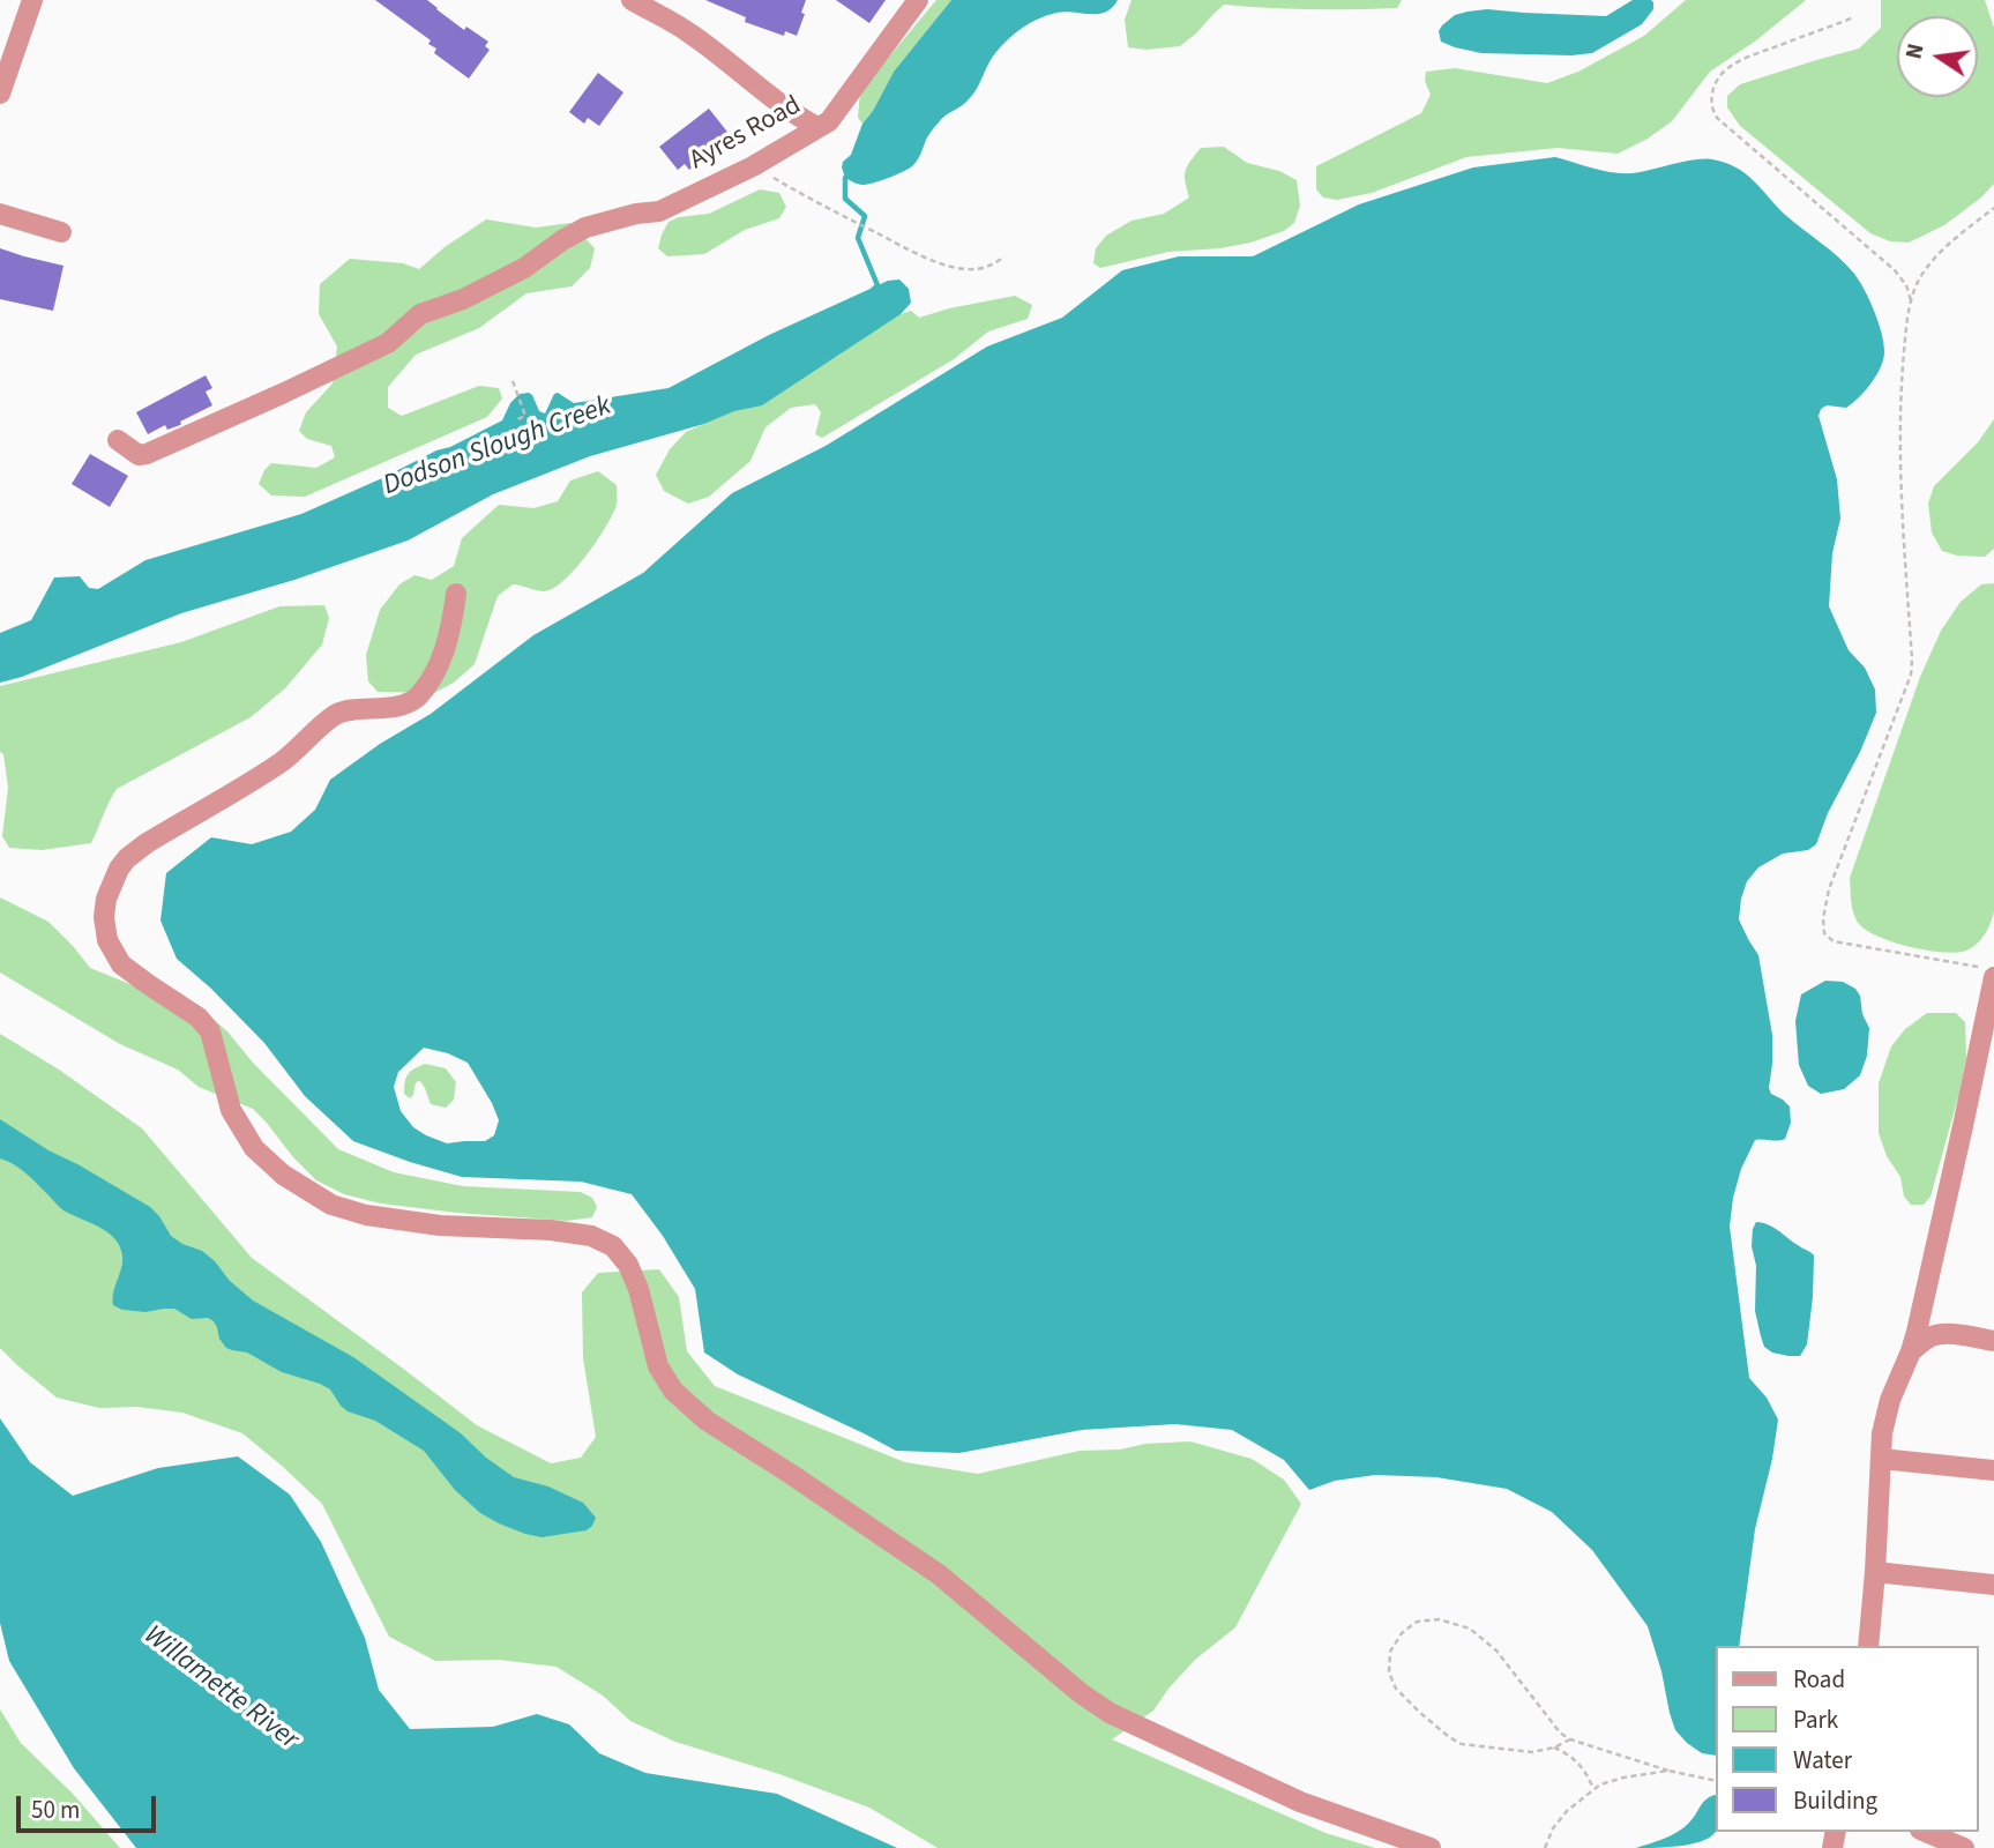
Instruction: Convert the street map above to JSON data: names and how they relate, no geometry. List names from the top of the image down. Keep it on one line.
{"streets":{"street":["Ayres Road"]},"water":["Dodson Slough Creek","Willamette River"],"legend":["Road","Park","Water","Building"],"scale_bar":"50 m","north":"left"}
